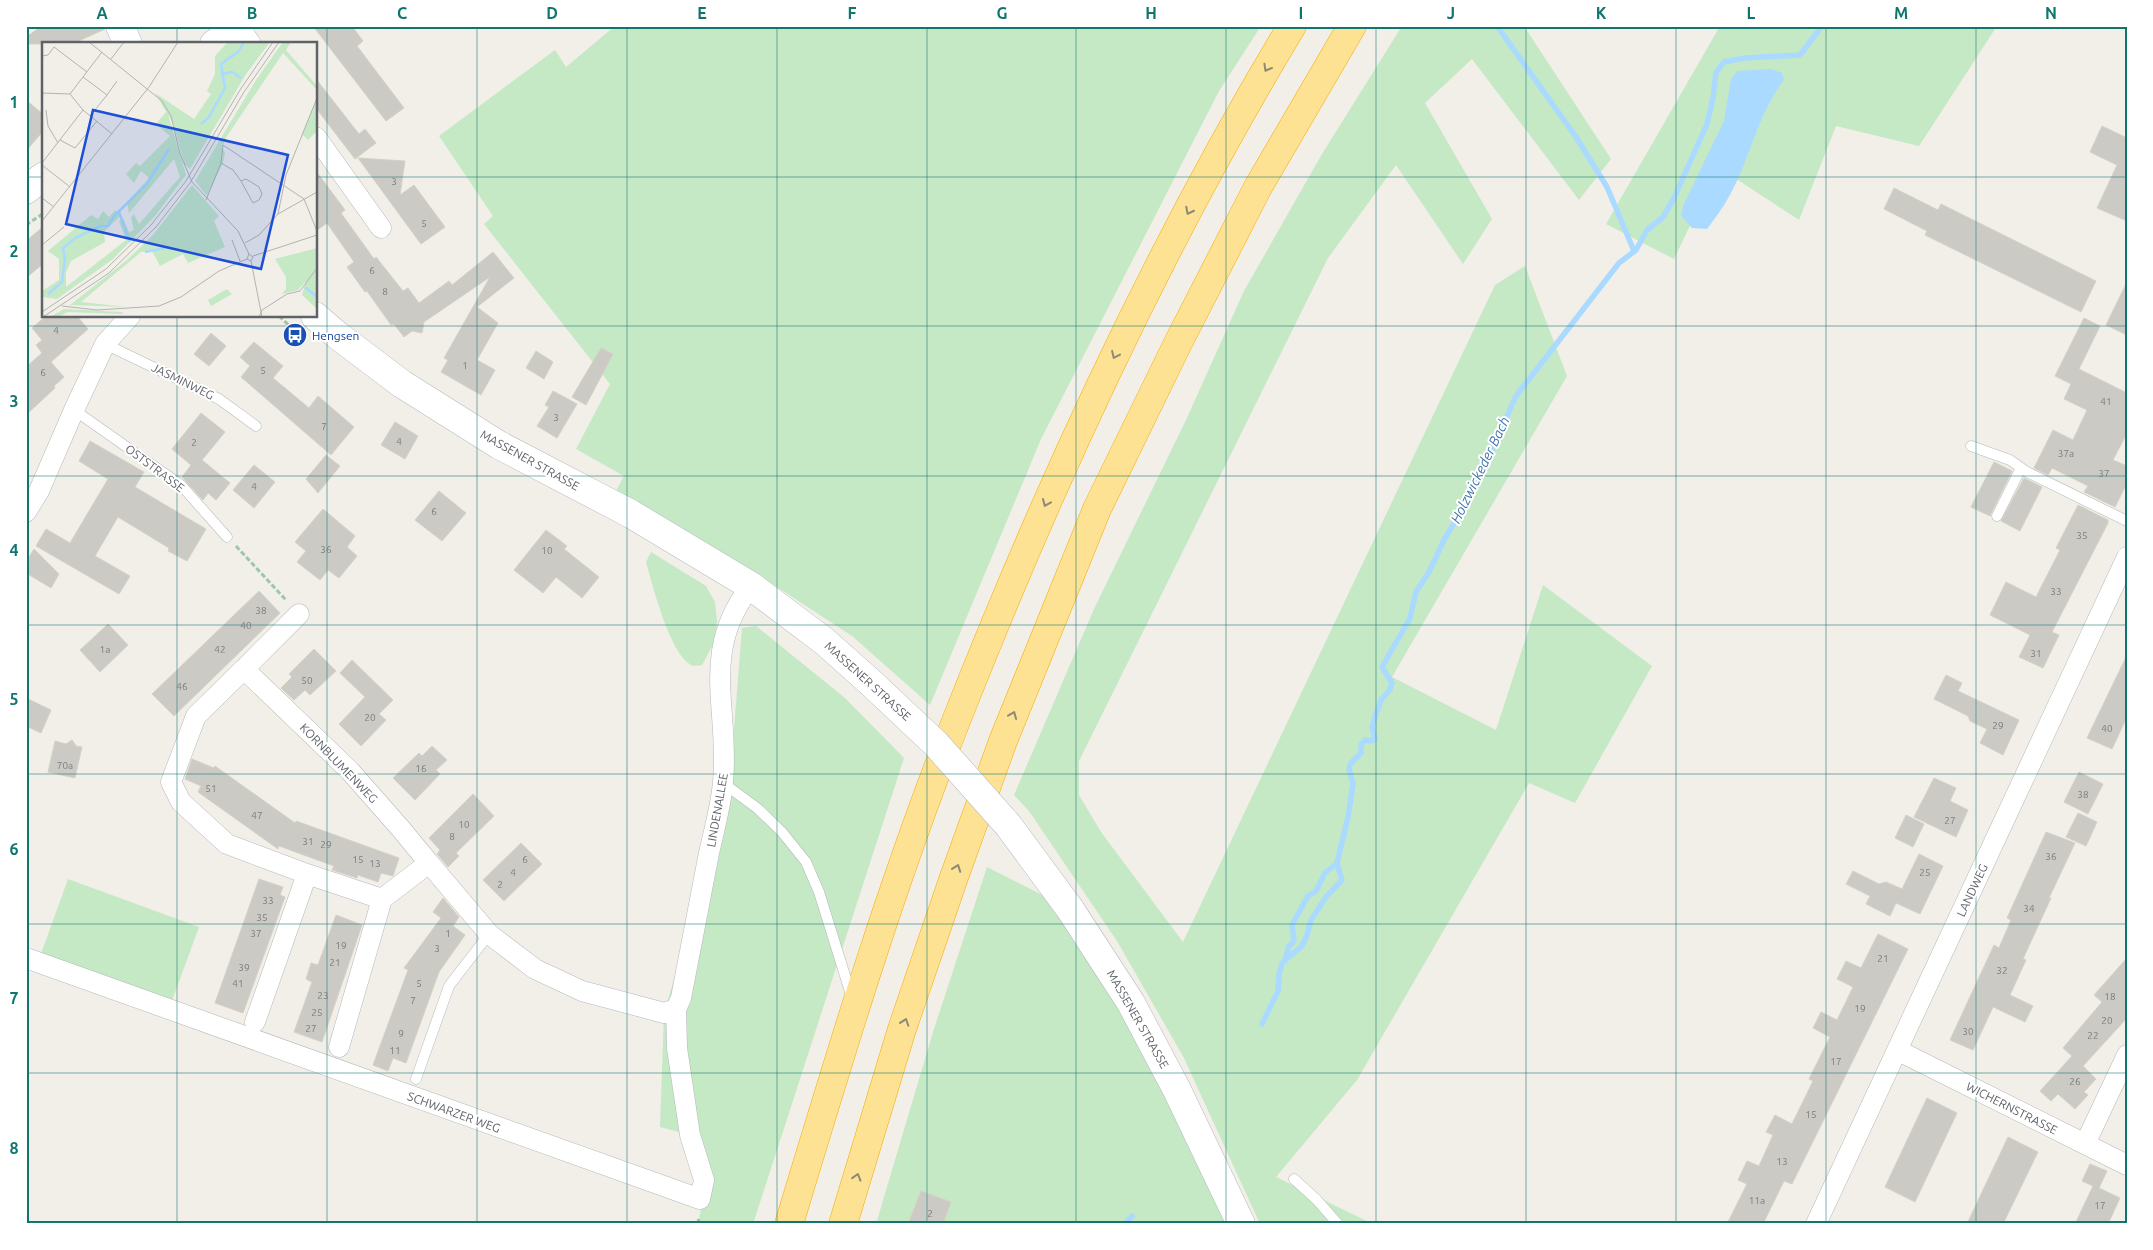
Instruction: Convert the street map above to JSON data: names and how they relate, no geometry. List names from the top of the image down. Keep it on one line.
{"streets":{"main road":["MASSENER STRASSE"],"street":["KORNBLUMENWEG","LINDENALLEE","LANDWEG","WICHERNSTRASSE","SCHWARZER WEG"],"lane":["JASMINWEG","OSTSTRASSE"]},"crossings":[["MASSENER STRASSE","LINDENALLEE"],["KORNBLUMENWEG","LINDENALLEE"],["KORNBLUMENWEG","SCHWARZER WEG"],["LINDENALLEE","SCHWARZER WEG"],["LANDWEG","WICHERNSTRASSE"]],"water":["Holzwickeder Bach"],"places":{"bus stop":["Hengsen"]},"house_numbers":["3","5","6","8","4","1","5","6","41","3","7","4","2","37a","37","4","6","35","36","10","33","38","40","1a","42","31","50","46","20","29","40","70a","16","51","38","47","27","10","8","31","29","36","15","6","13","4","25","2","33","34","35","37","1","19","3","21","21","39","32","41","5","23","18","7","19","25","20","27","30","9","22","11","17","26","15","13","11a","17","2"],"grid":{"columns":["A","B","C","D","E","F","G","H","I","J","K","L","M","N"],"rows":["1","2","3","4","5","6","7","8"]}}
